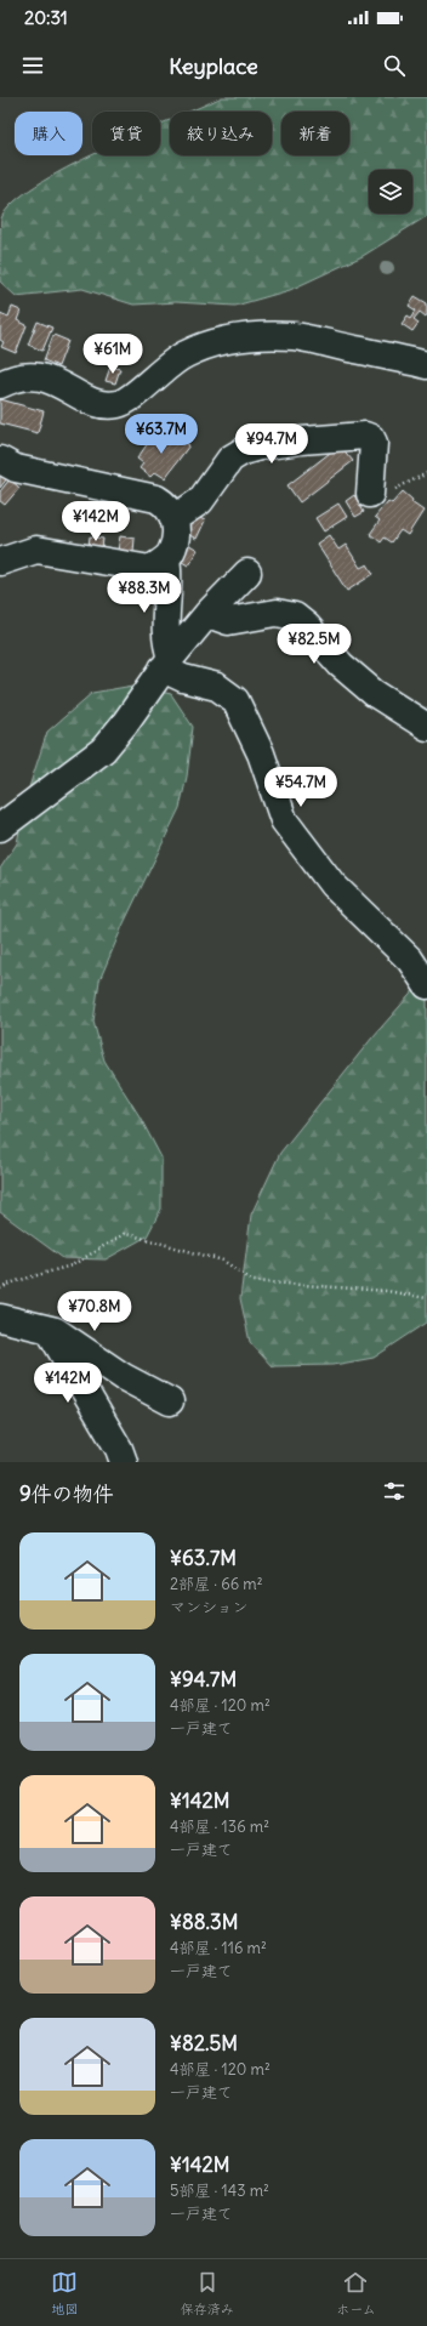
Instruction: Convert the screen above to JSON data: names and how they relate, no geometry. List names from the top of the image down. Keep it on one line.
{"page":{"status":"20:31","header":"Keyplace","chip":["購入","賃貸","絞り込み","新着"],"price":["¥61M","¥63.7M","¥94.7M","¥142M","¥88.3M","¥82.5M","¥54.7M","¥70.8M","¥142M"],"heading":"9件の物件","list":[{"name":"¥63.7M","note":"2部屋 · 66 m² · マンション"},{"name":"¥94.7M","note":"4部屋 · 120 m² · 一戸建て"},{"name":"¥142M","note":"4部屋 · 136 m² · 一戸建て"},{"name":"¥88.3M","note":"4部屋 · 116 m² · 一戸建て"},{"name":"¥82.5M","note":"4部屋 · 120 m² · 一戸建て"},{"name":"¥142M","note":"5部屋 · 143 m² · 一戸建て"}],"tabs":["地図","保存済み","ホーム"]}}
